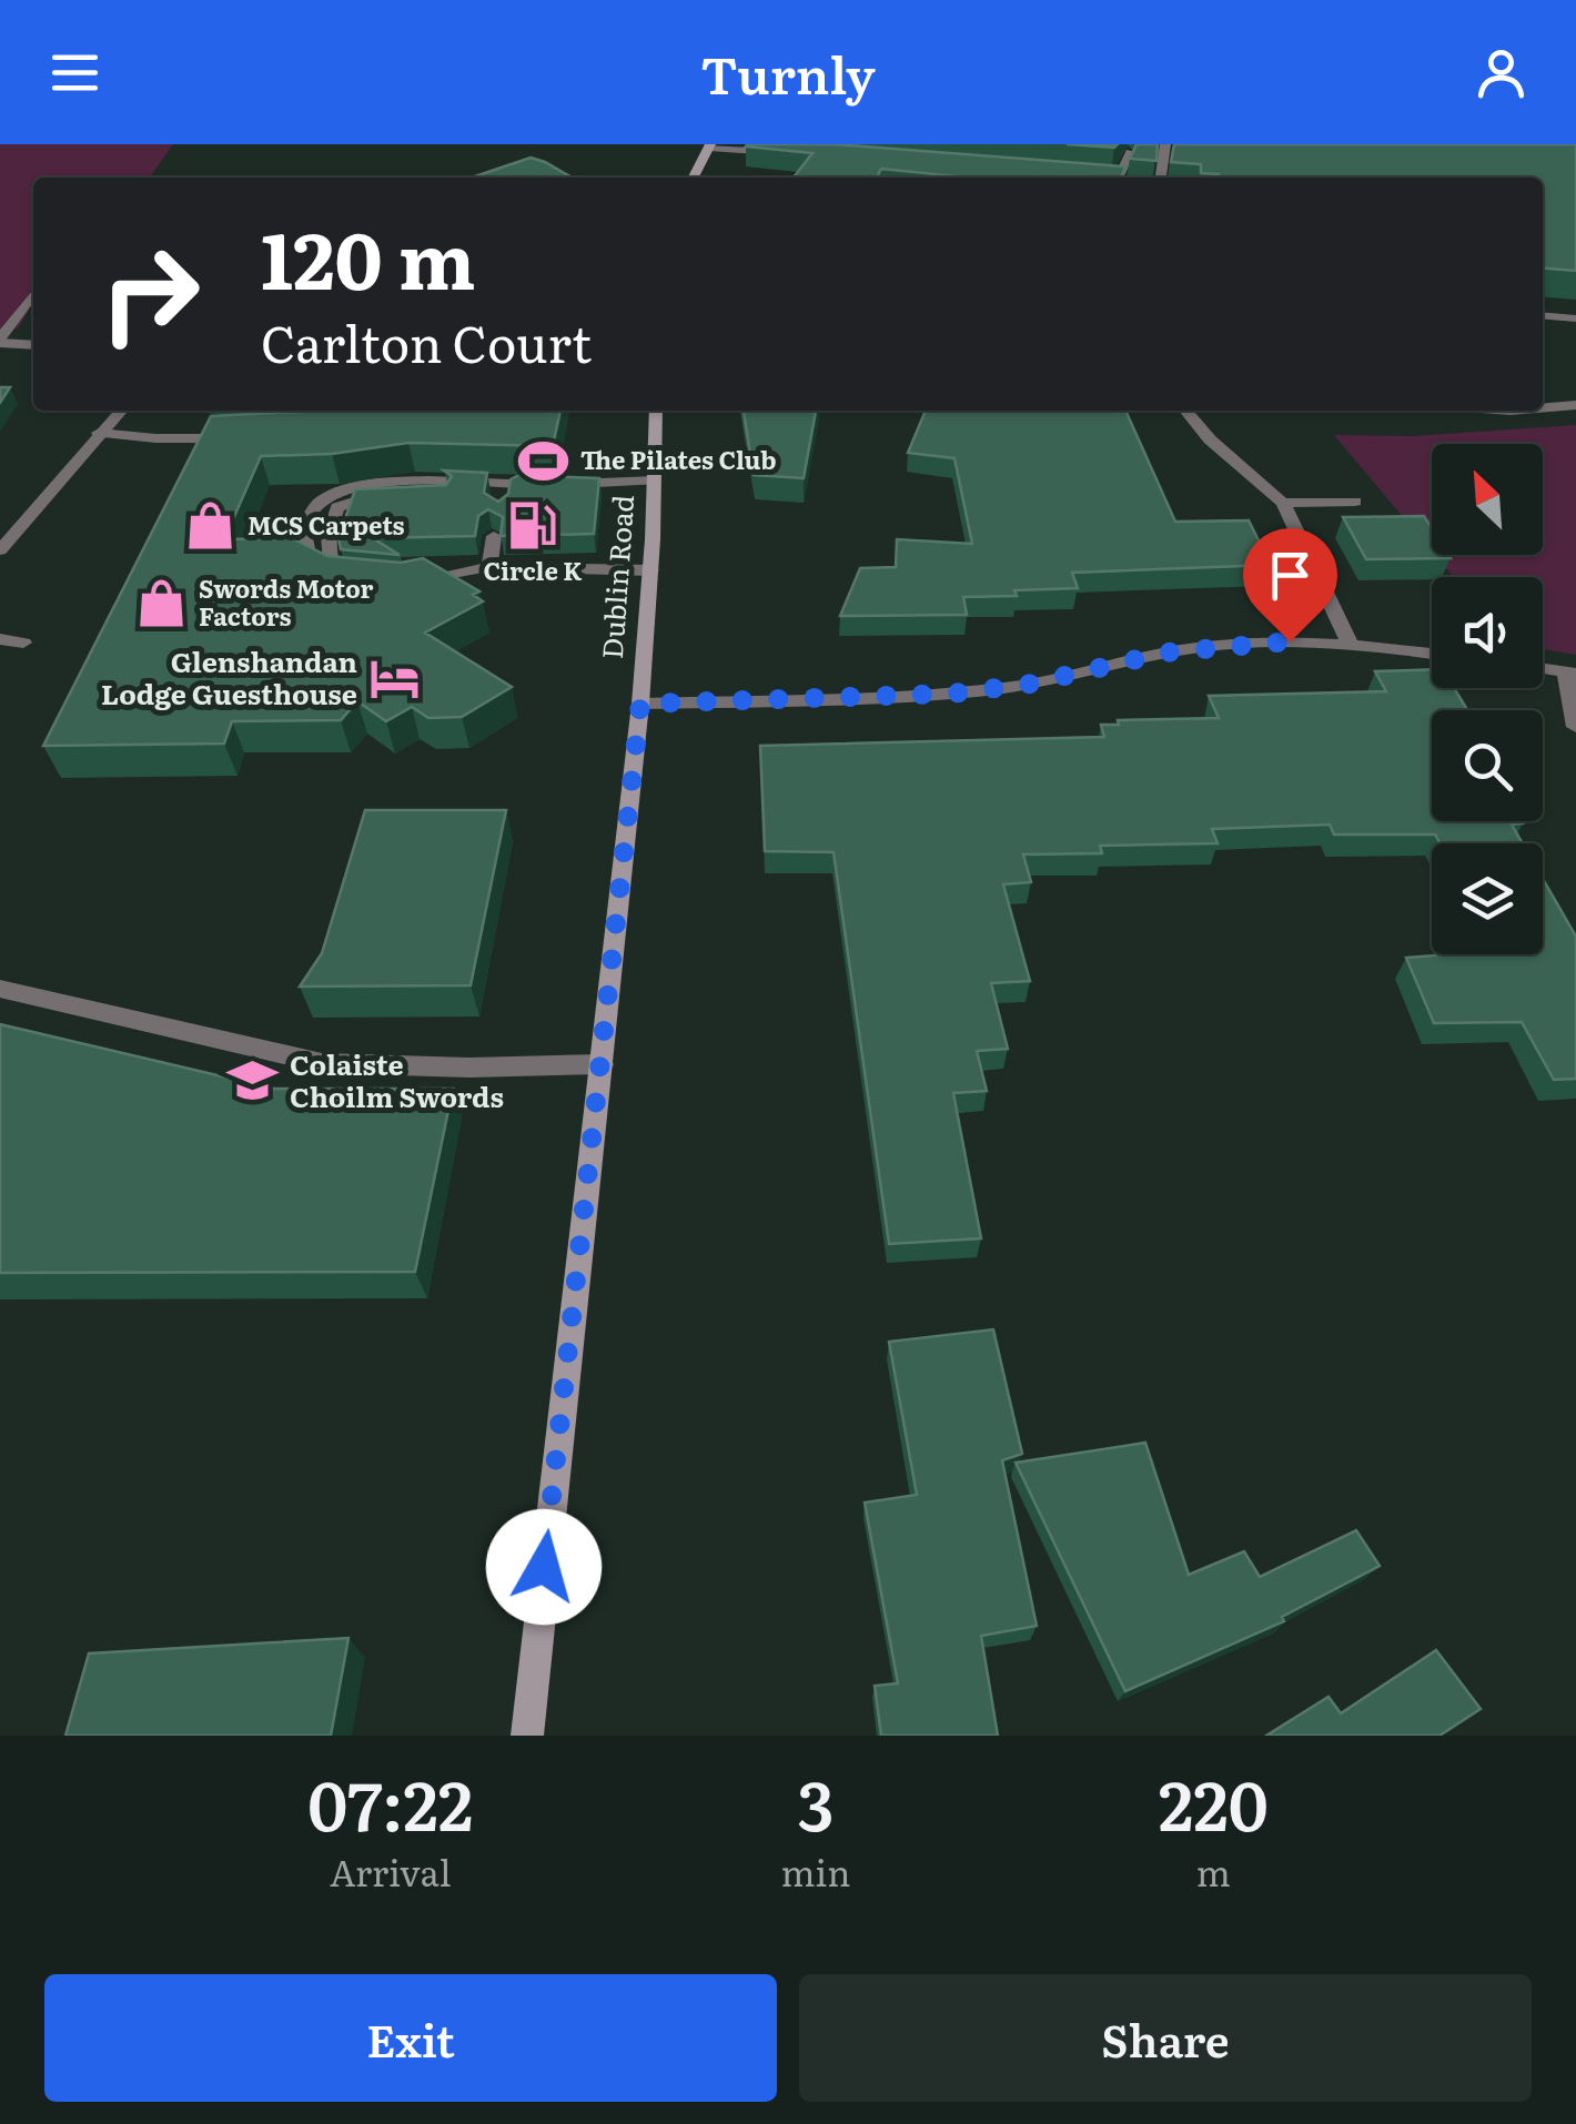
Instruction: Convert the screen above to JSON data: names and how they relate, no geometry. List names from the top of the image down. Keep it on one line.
{"streets":{"main road":["Dublin Road"]},"places":{"sports":["The Pilates Club"],"fuel station":["Circle K"],"shop":["MCS Carpets","Swords Motor Factors"],"hotel":["Glenshandan Lodge Guesthouse"],"school or university":["Colaiste Choilm Swords"]},"north":"top left","page":{"header":"Turnly","turn":["120 m","Carlton Court"],"eta":["07:22","Arrival","3","min","220","m"],"buttons":["Exit","Share"]}}
